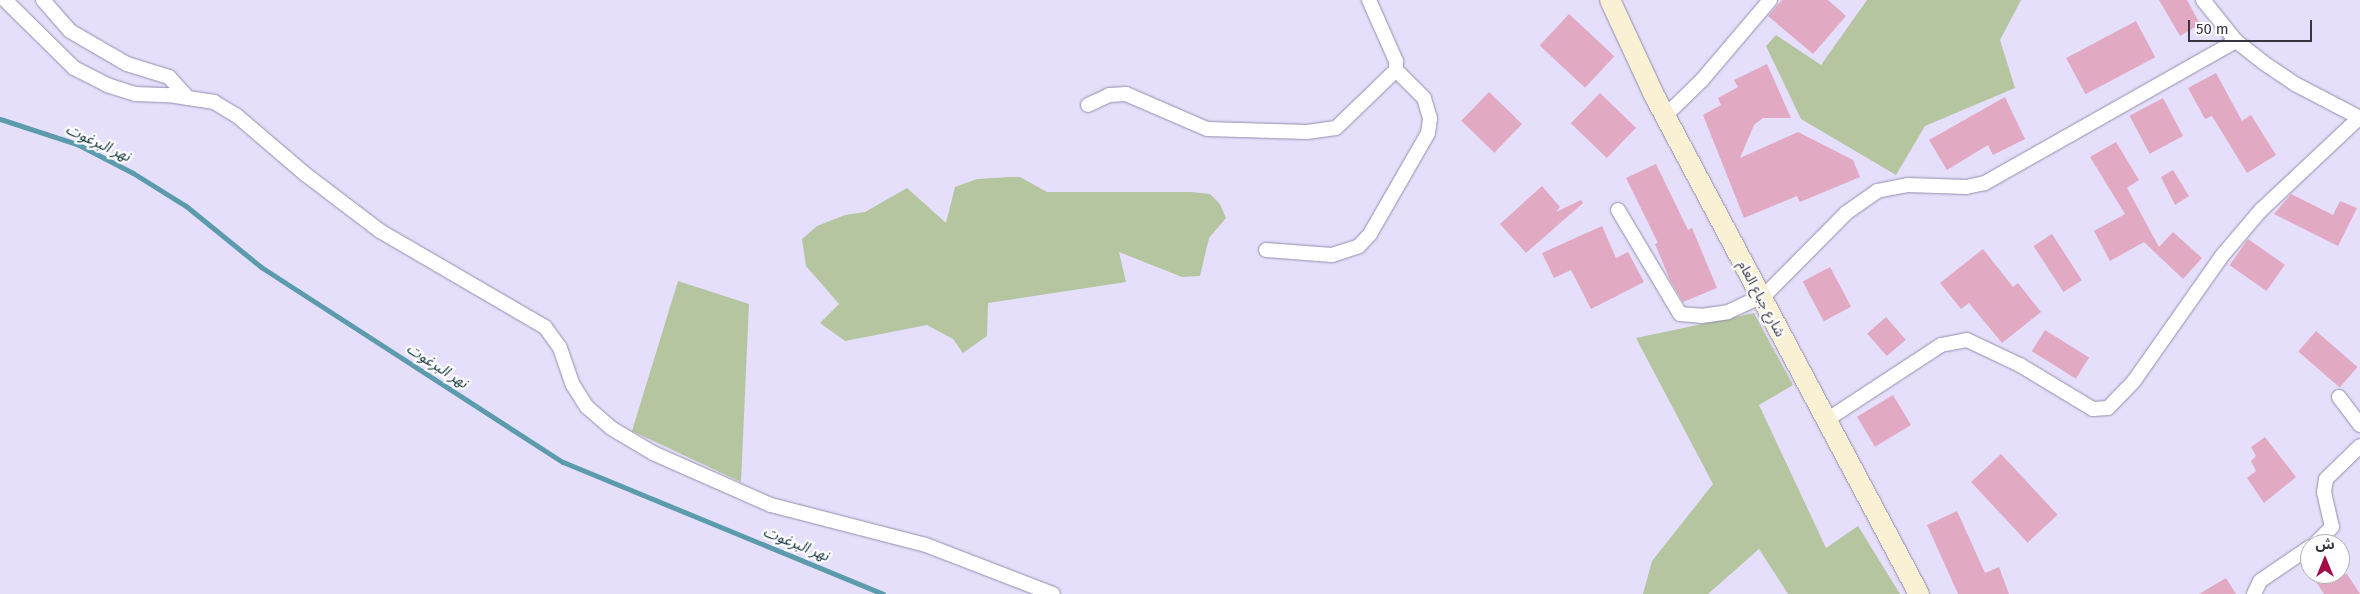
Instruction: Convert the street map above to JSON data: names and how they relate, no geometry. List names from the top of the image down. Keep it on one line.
{"streets":{"main road":["شارع جباع العام"]},"water":["نهر البرغوت"],"scale_bar":"50 m","north":"top"}
